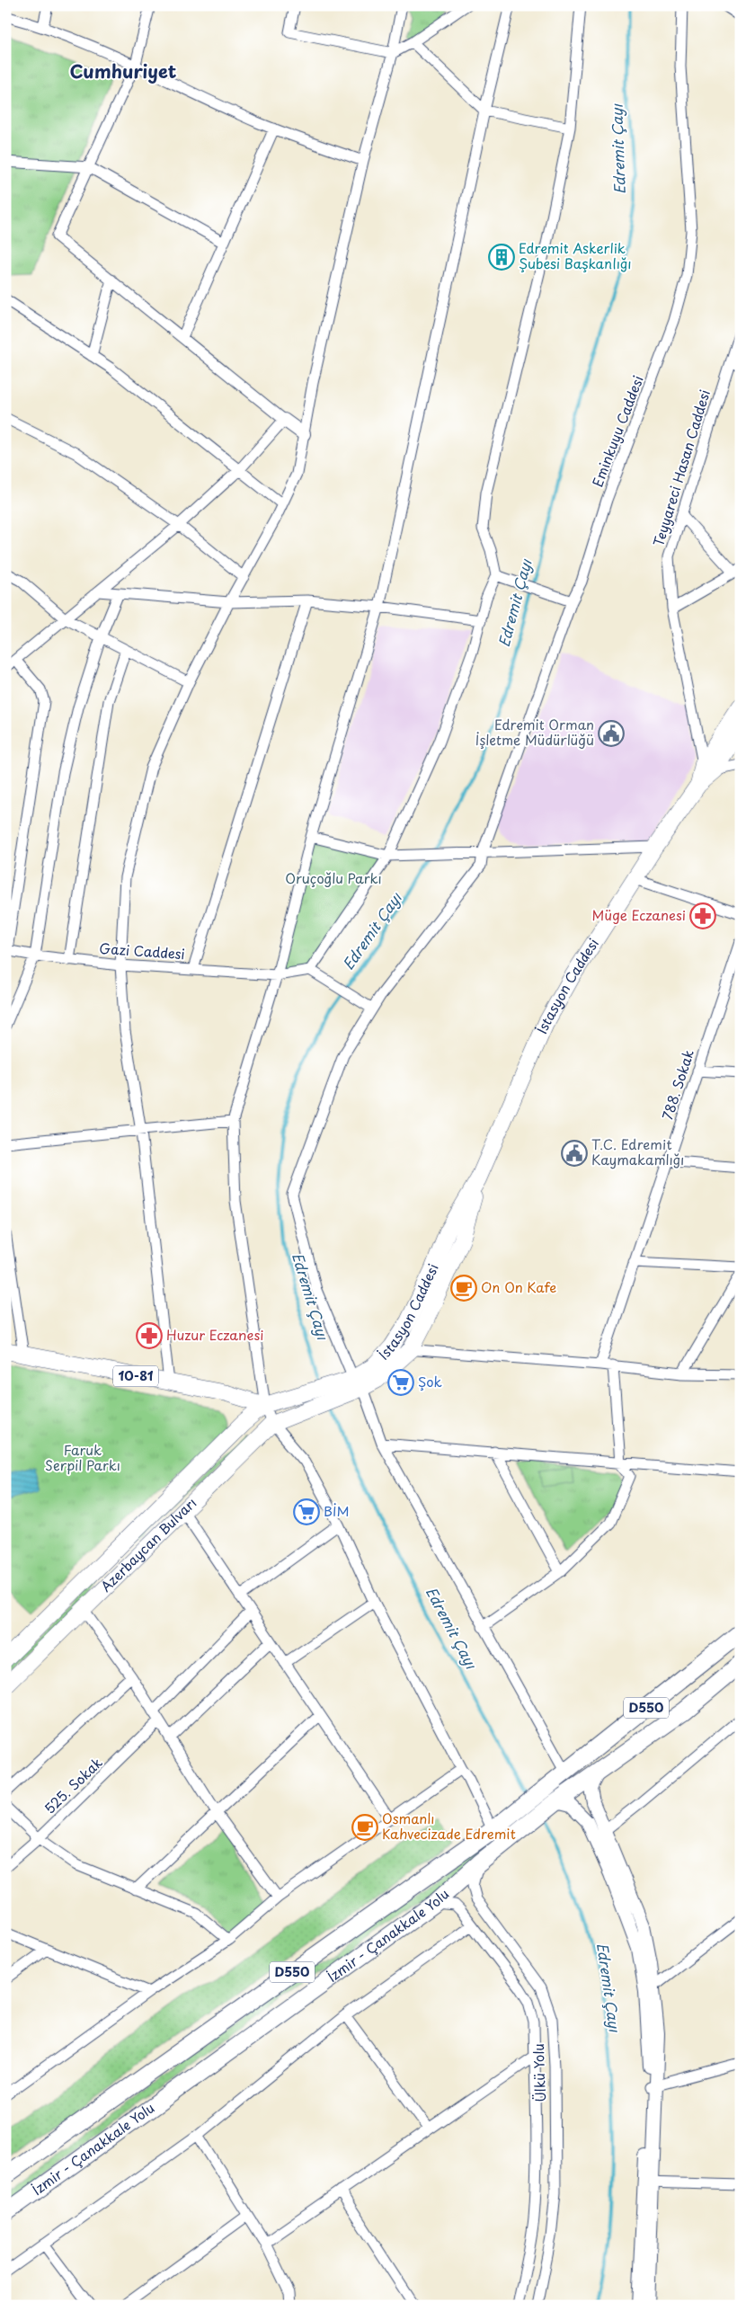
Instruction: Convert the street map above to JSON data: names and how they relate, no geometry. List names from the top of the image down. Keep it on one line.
{"streets":{"highway":["D550","İzmir - Çanakkale Yolu"],"main road":["İstasyon Caddesi","10-81","Azerbaycan Bulvarı"],"street":["Eminkuyu Caddesi","Teyyareci Hasan Caddesi","Gazi Caddesi","788. Sokak","525. Sokak","Ülkü Yolu"]},"crossings":[["Eminkuyu Caddesi","İstasyon Caddesi"],["Eminkuyu Caddesi","İzmir - Çanakkale Yolu"],["Teyyareci Hasan Caddesi","İstasyon Caddesi"],["10-81","Azerbaycan Bulvarı"],["İzmir - Çanakkale Yolu","Ülkü Yolu"]],"districts":["Cumhuriyet"],"water":["Edremit Çayı"],"parks":["Oruçoğlu Parkı","Faruk Serpil Parkı"],"places":{"building":["Edremit Askerlik Şubesi Başkanlığı"],"public building":["Edremit Orman İşletme Müdürlüğü","T.C. Edremit Kaymakamlığı"],"pharmacy":["Müge Eczanesi","Huzur Eczanesi"],"cafe":["On On Kafe","Osmanlı Kahvecizade Edremit"],"supermarket":["Şok","BİM"]}}
